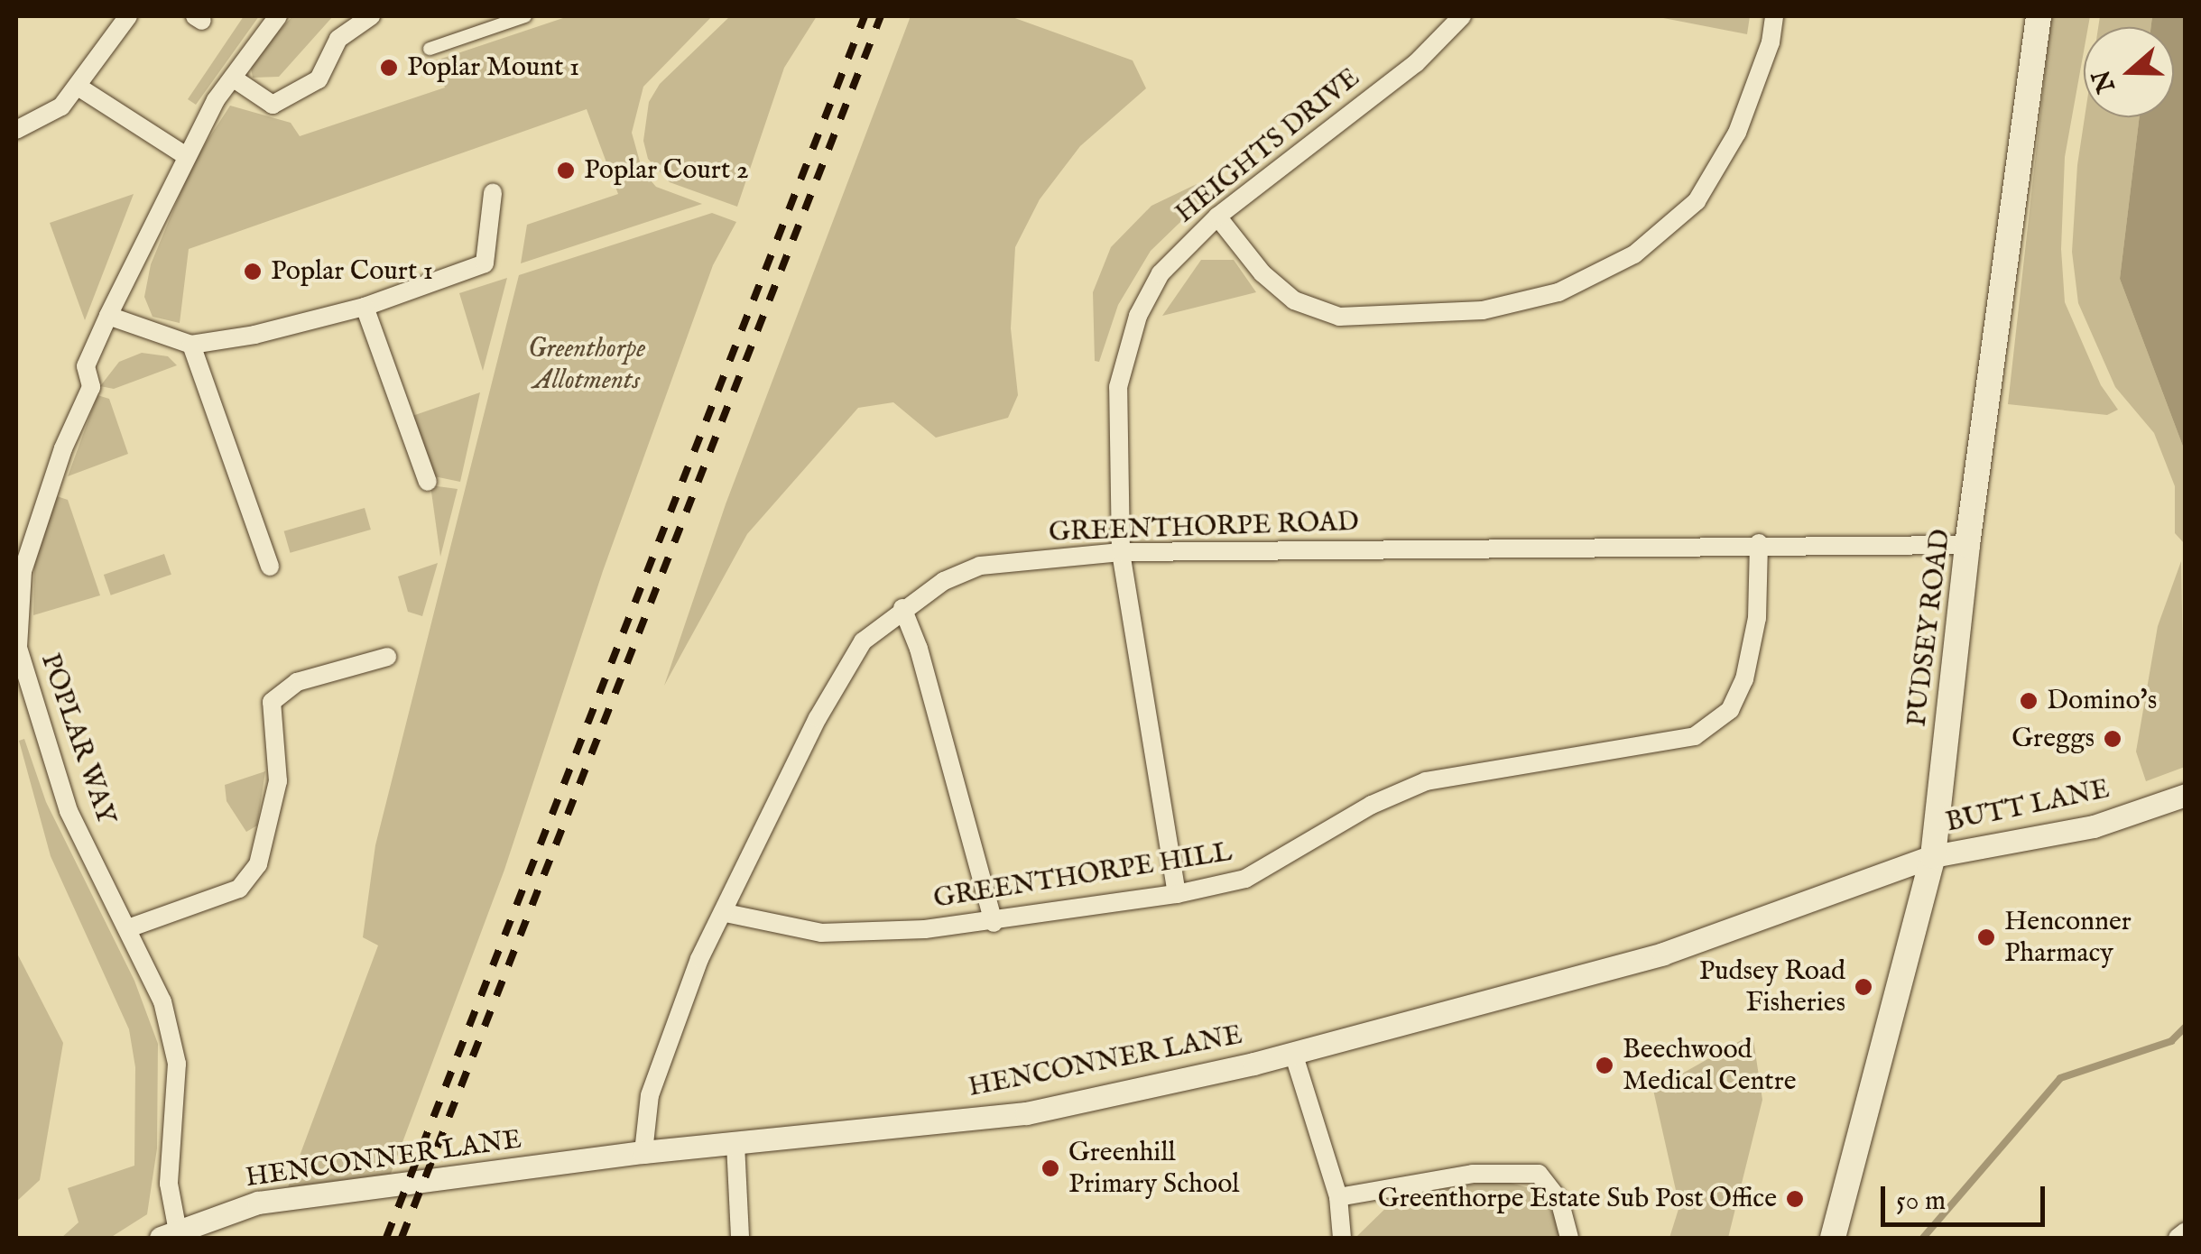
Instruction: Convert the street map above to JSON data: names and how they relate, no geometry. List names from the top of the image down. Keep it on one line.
{"streets":{"main road":["PUDSEY ROAD"],"street":["HEIGHTS DRIVE","GREENTHORPE ROAD","POPLAR WAY","BUTT LANE","GREENTHORPE HILL","HENCONNER LANE"]},"crossings":[["HEIGHTS DRIVE","GREENTHORPE ROAD"],["HEIGHTS DRIVE","GREENTHORPE HILL"],["GREENTHORPE ROAD","PUDSEY ROAD"],["GREENTHORPE ROAD","GREENTHORPE HILL"],["GREENTHORPE ROAD","HENCONNER LANE"],["PUDSEY ROAD","BUTT LANE"],["PUDSEY ROAD","HENCONNER LANE"],["POPLAR WAY","HENCONNER LANE"],["BUTT LANE","HENCONNER LANE"]],"parks":["Greenthorpe Allotments"],"places":["Poplar Mount 1","Poplar Court 2","Poplar Court 1","Domino's","Greggs","Henconner Pharmacy","Pudsey Road Fisheries","Beechwood Medical Centre","Greenhill Primary School","Greenthorpe Estate Sub Post Office"],"scale_bar":"50 m","north":"left"}
